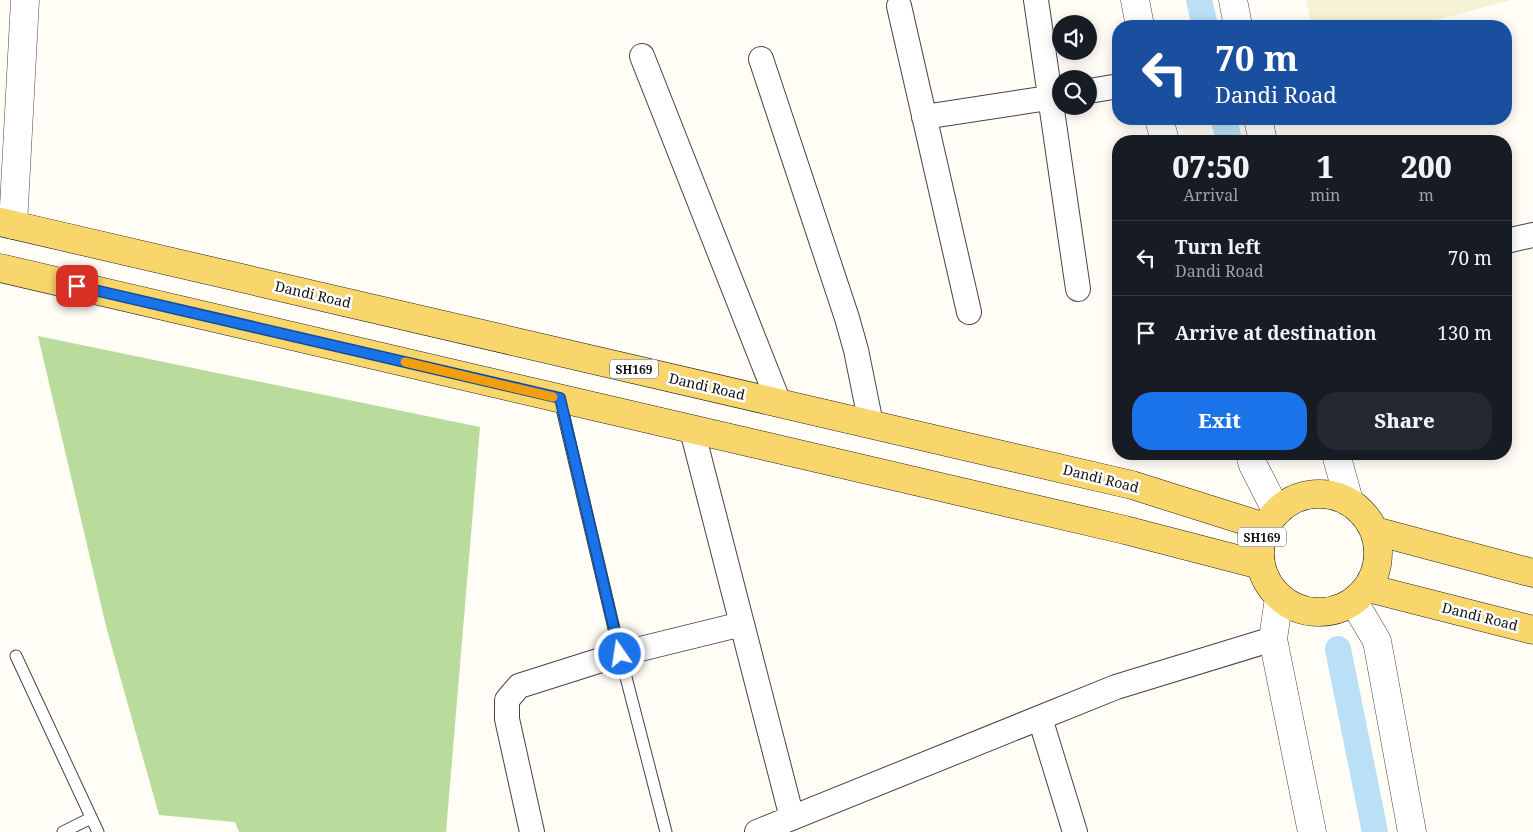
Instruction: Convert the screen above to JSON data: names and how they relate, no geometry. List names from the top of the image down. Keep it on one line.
{"streets":{"main road":["Dandi Road","SH169"]},"crossings":[["Dandi Road","SH169"]],"page":{"turn":["70 m","Dandi Road"],"eta":["07:50","Arrival","1","min","200","m"],"list":[{"name":"Turn left","note":"Dandi Road","value":"70 m"},{"name":"Arrive at destination","value":"130 m"}],"buttons":["Exit","Share"]}}
